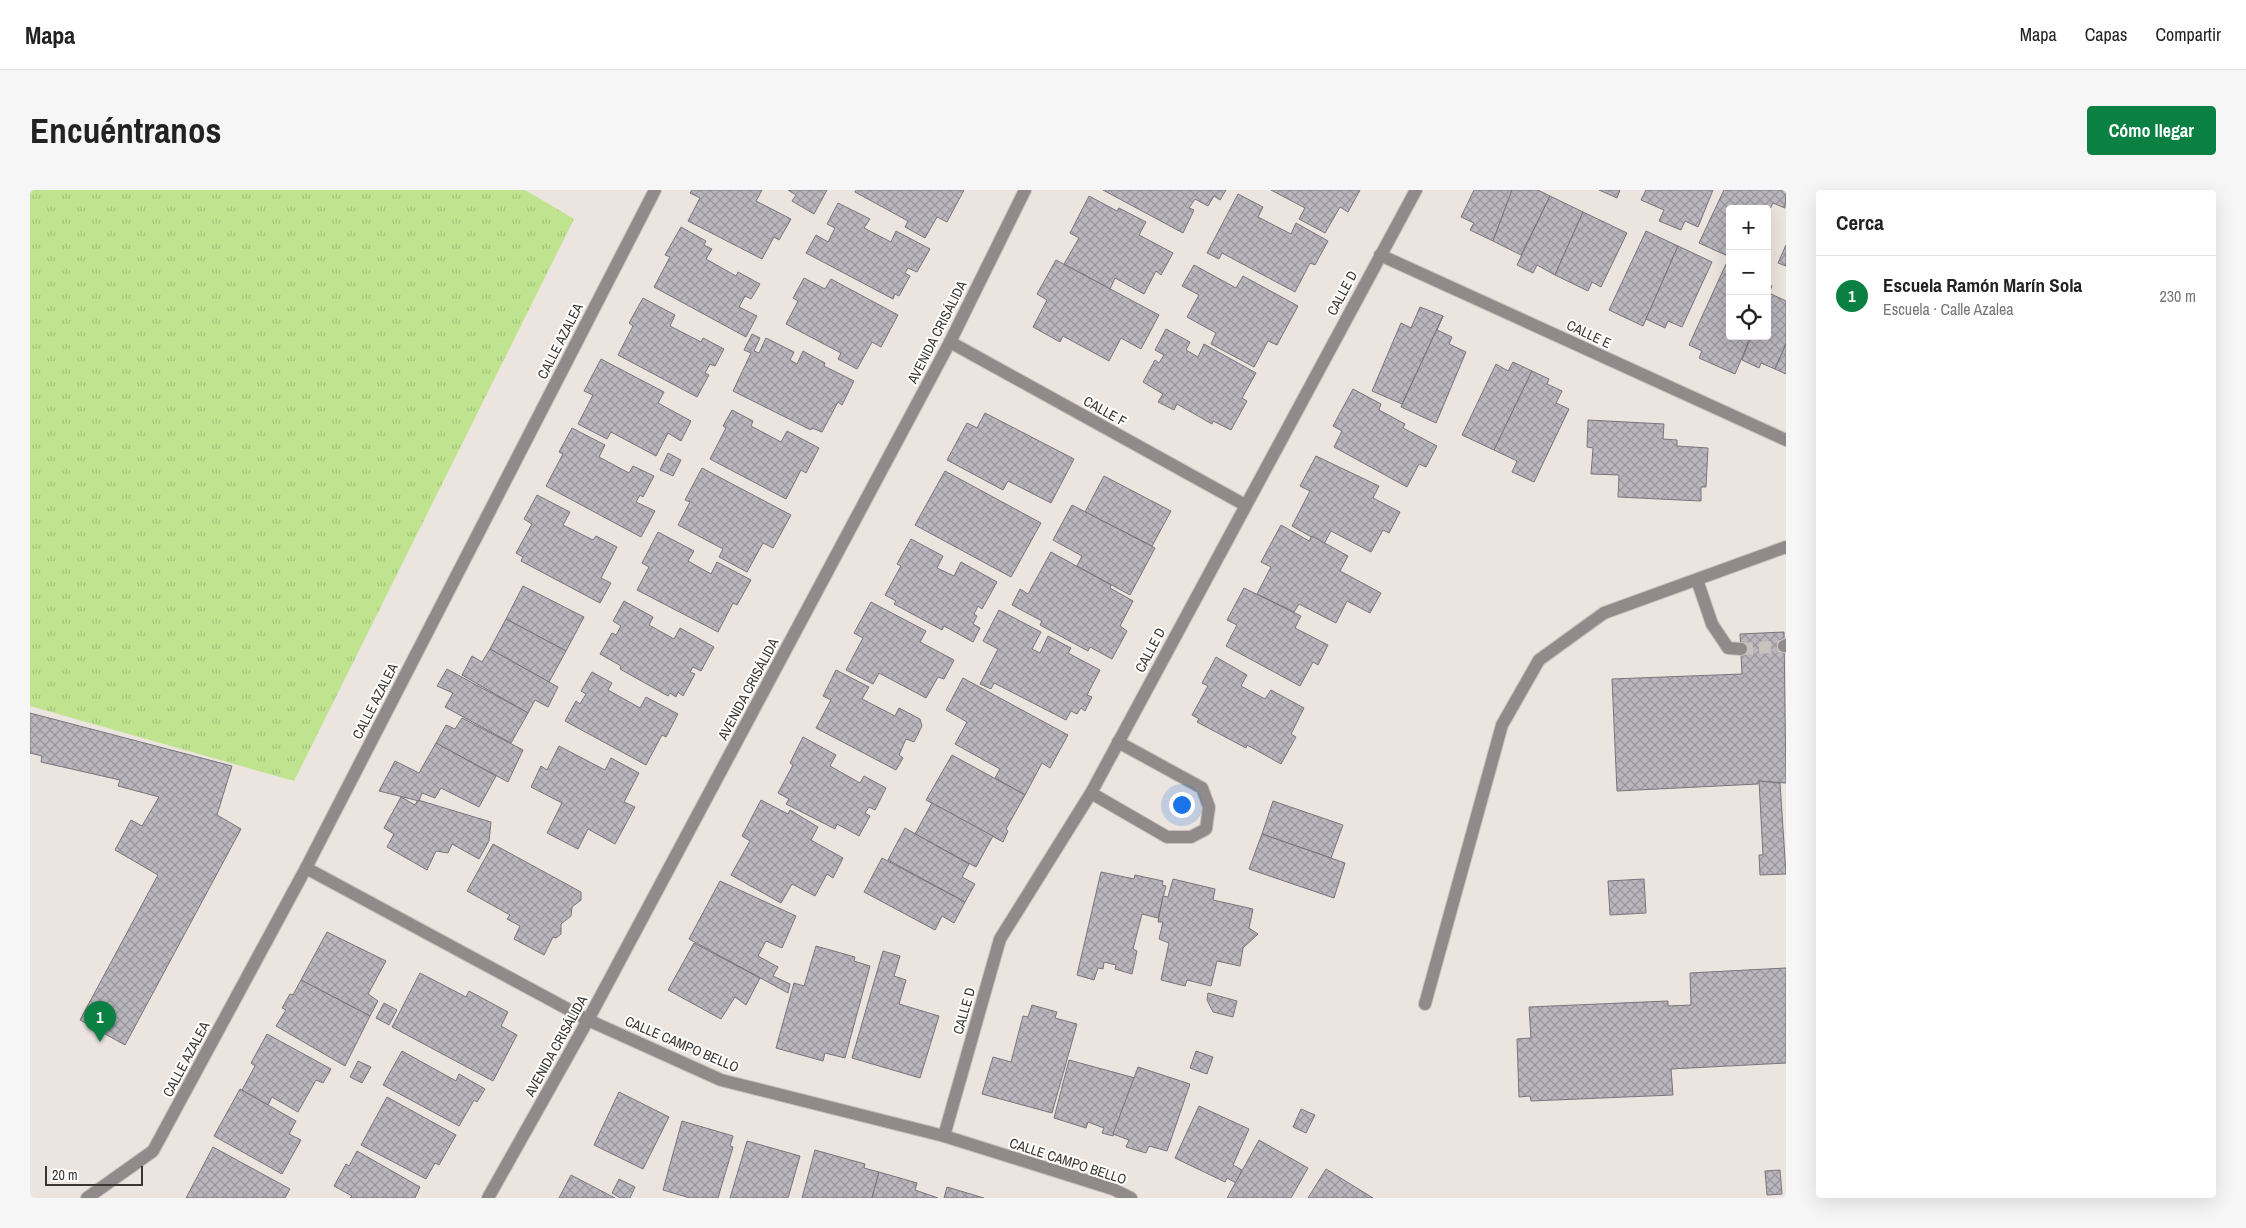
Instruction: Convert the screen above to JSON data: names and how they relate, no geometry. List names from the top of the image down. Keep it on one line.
{"streets":{"street":["CALLE D","AVENIDA CRISÁLIDA","CALLE E","CALLE AZALEA","CALLE F","CALLE CAMPO BELLO"]},"crossings":[["CALLE D","CALLE E"],["CALLE D","CALLE F"],["CALLE D","CALLE CAMPO BELLO"],["AVENIDA CRISÁLIDA","CALLE F"],["AVENIDA CRISÁLIDA","CALLE CAMPO BELLO"],["CALLE AZALEA","CALLE CAMPO BELLO"]],"scale_bar":"20 m","page":{"header":"Mapa","nav":["Mapa","Capas","Compartir"],"buttons":"Cómo llegar","title":"Encuéntranos","heading":"Cerca","map_buttons":["+","−"],"list":[{"mark":"1","name":"Escuela Ramón Marín Sola","note":"Escuela · Calle Azalea","value":"230 m"}],"pins":"1","scale":"20 m"}}
